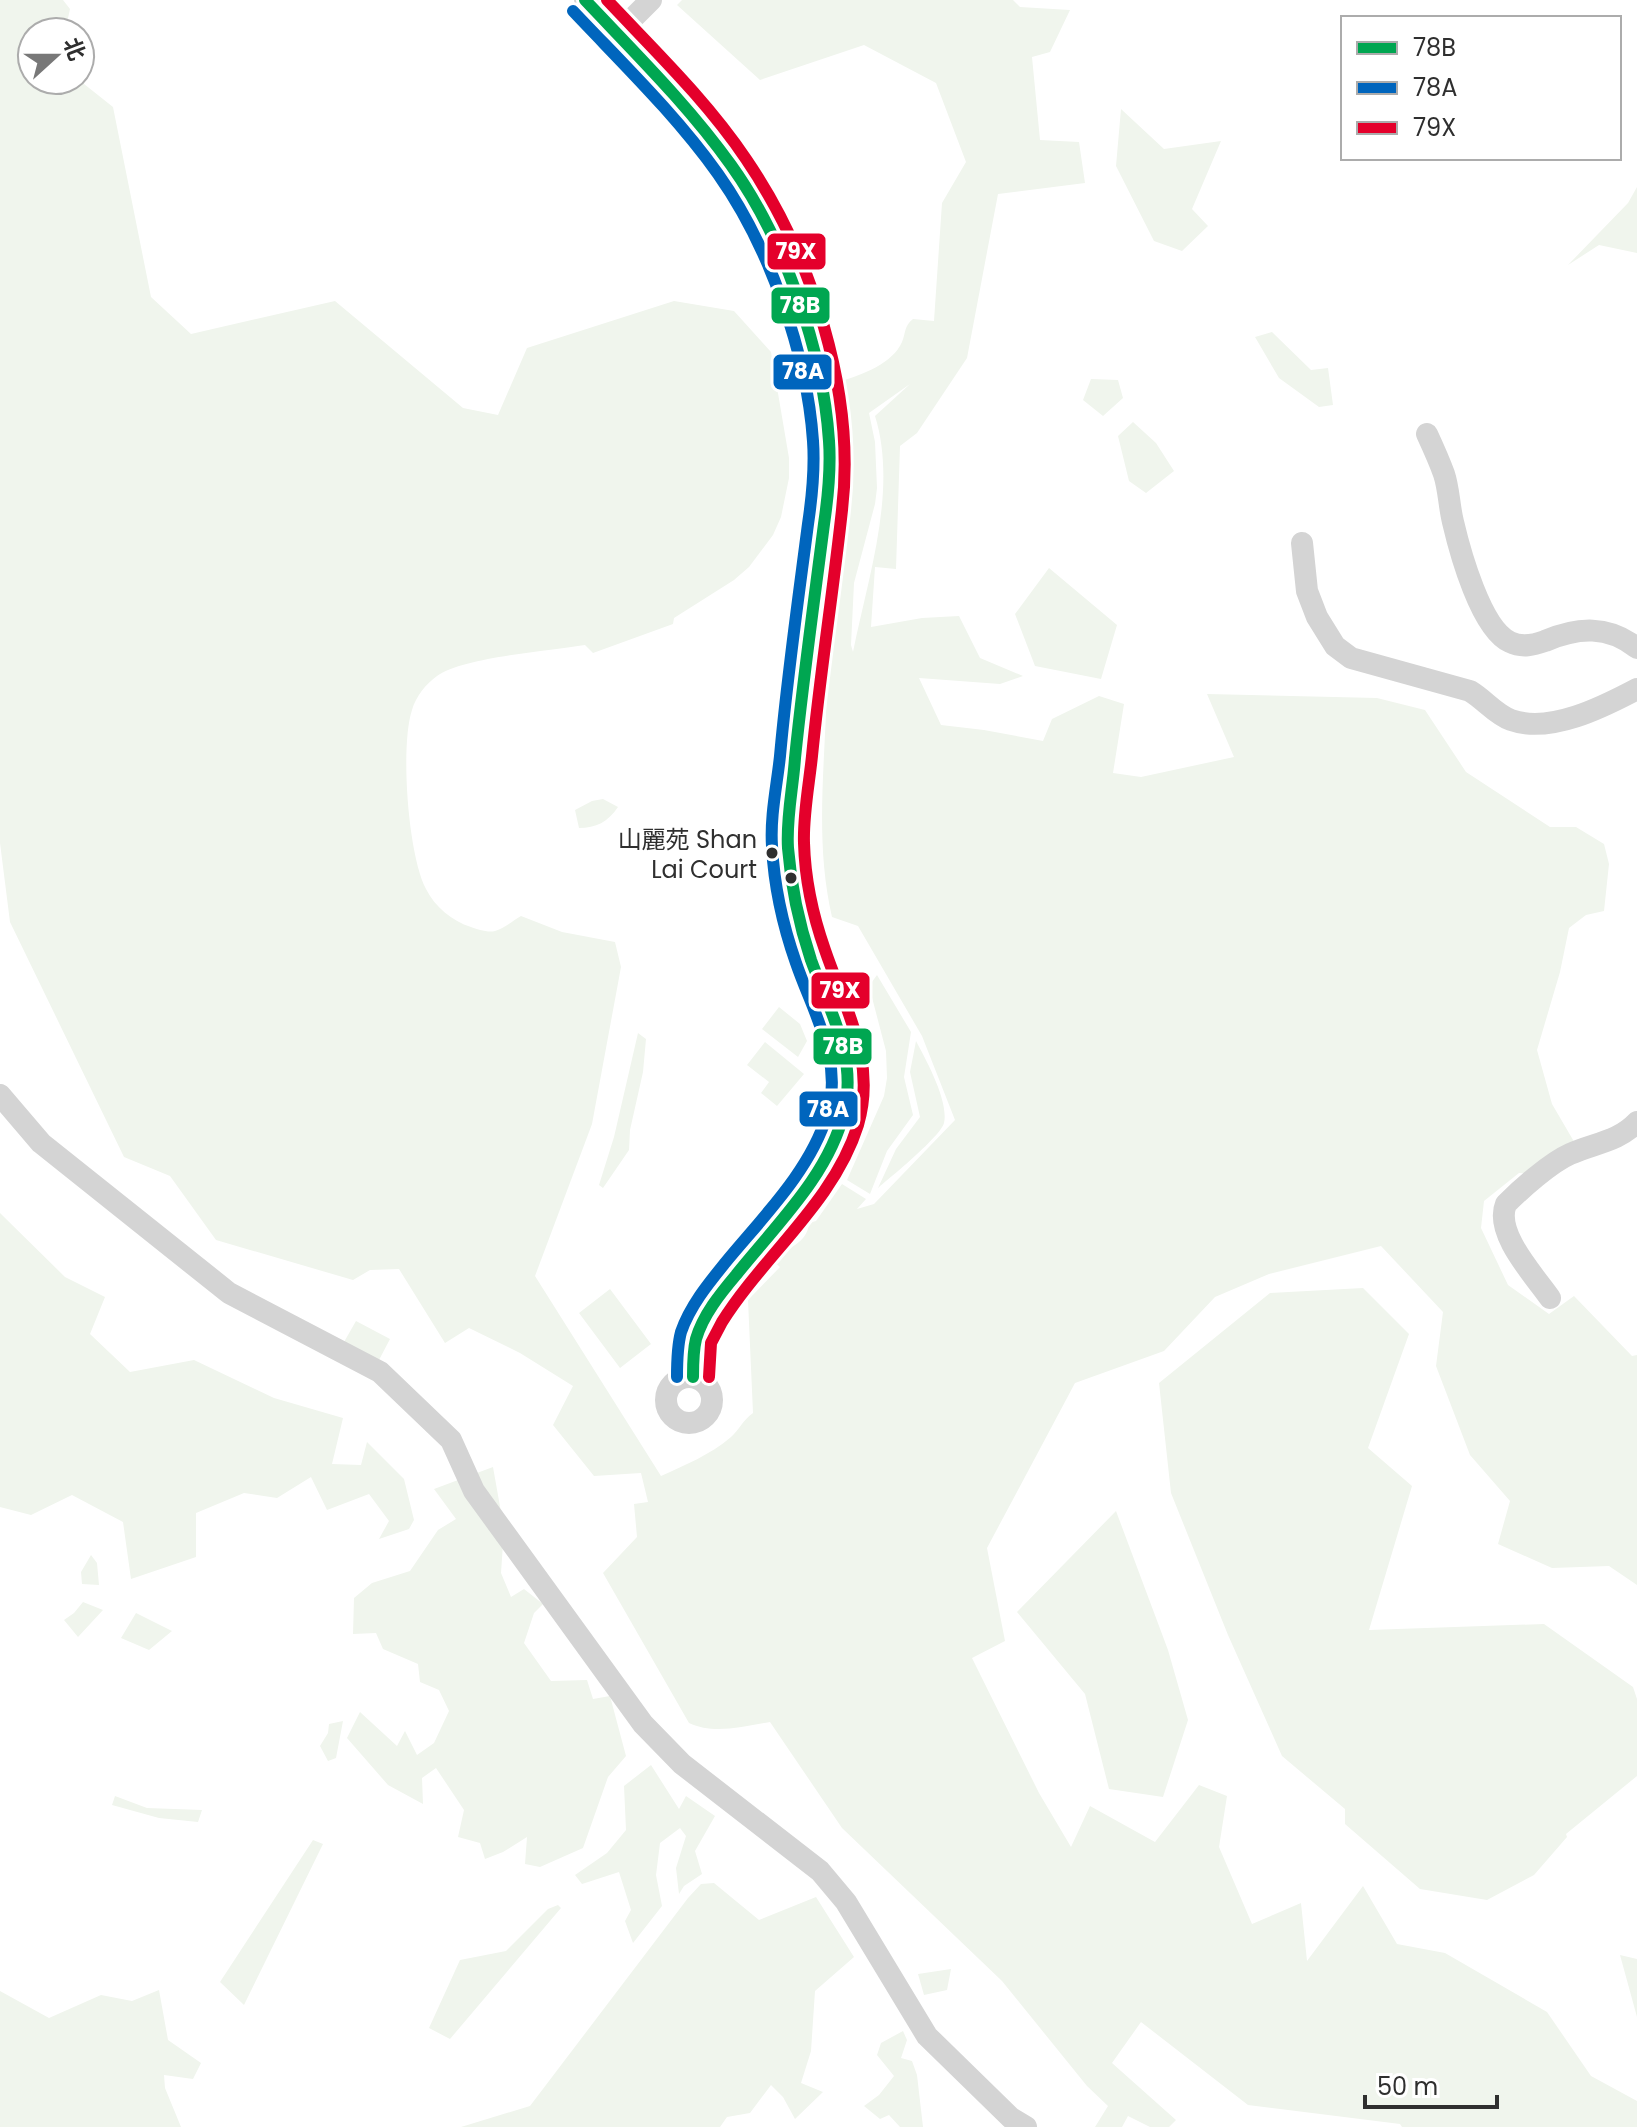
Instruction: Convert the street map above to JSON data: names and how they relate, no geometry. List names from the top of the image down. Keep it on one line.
{"places":["山麗苑 Shan Lai Court"],"lines":["transit line 78B","transit line 79X","transit line 78A"],"legend":["78B","78A","79X"],"scale_bar":"50 m","north":"right"}
